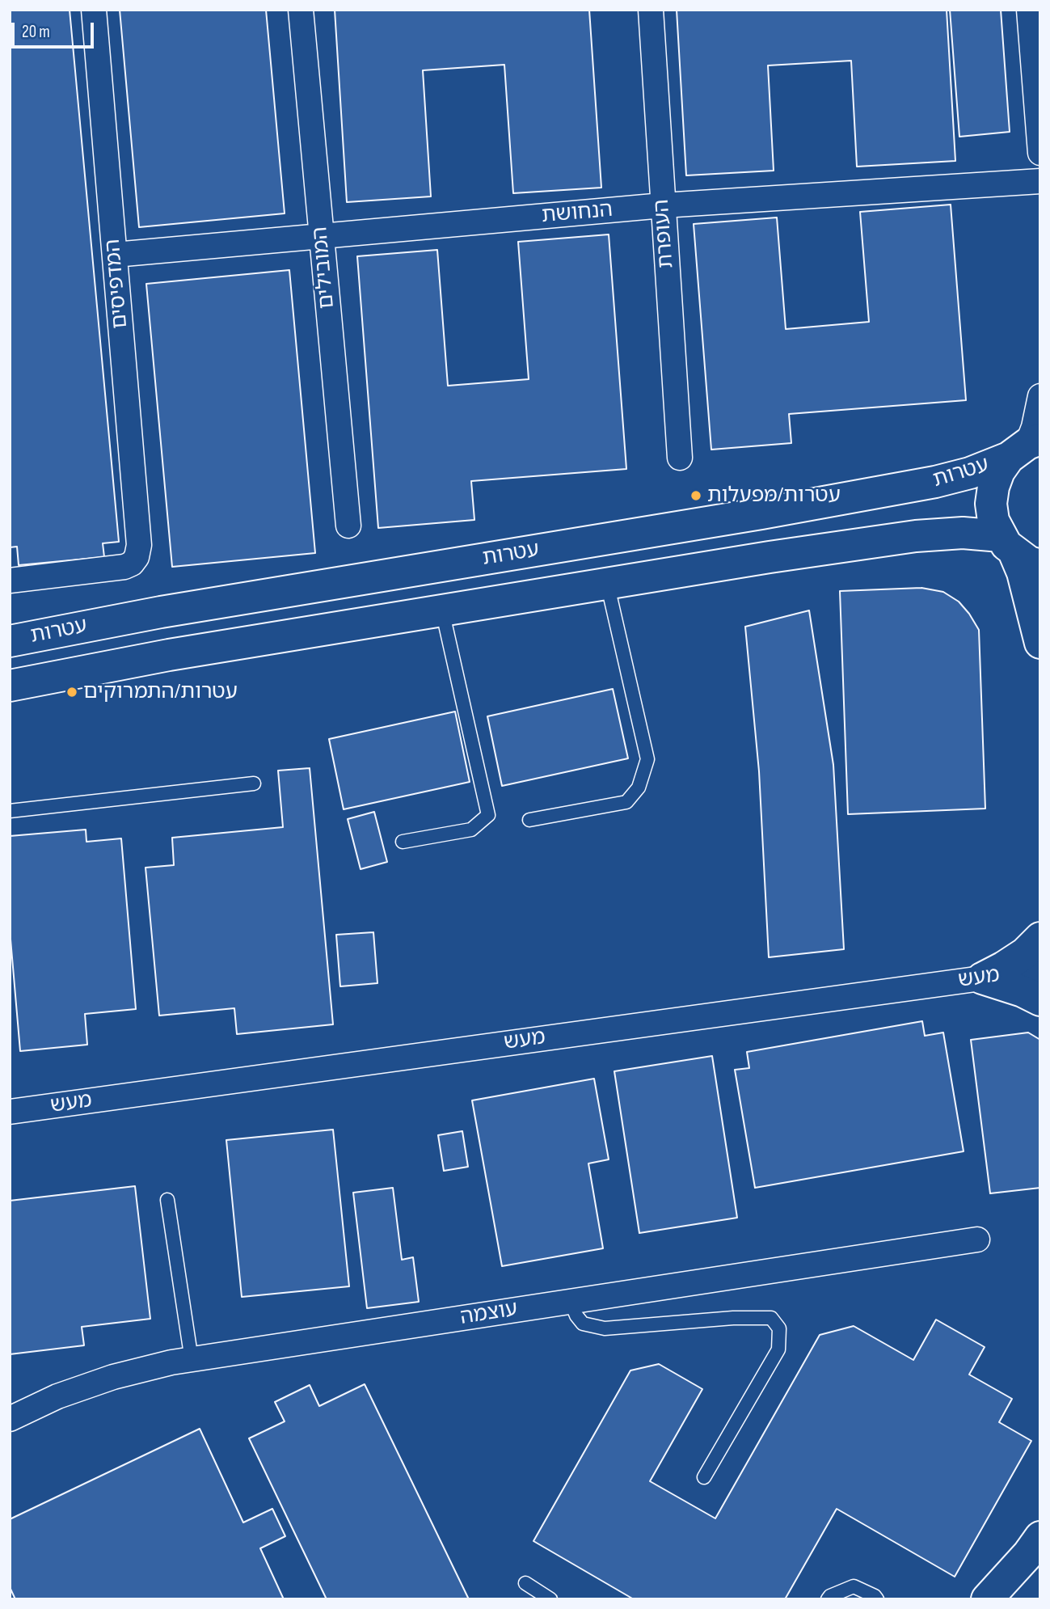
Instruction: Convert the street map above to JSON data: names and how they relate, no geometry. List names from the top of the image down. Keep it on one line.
{"streets":{"street":["הנחושת","העופרת","המובילים","המדפיסים","עטרות","מעש","עוצמה"]},"crossings":[["הנחושת","העופרת"],["הנחושת","המובילים"],["הנחושת","המדפיסים"]],"places":["עטרות/מפעלות","עטרות/התמרוקים"],"scale_bar":"20 m"}
